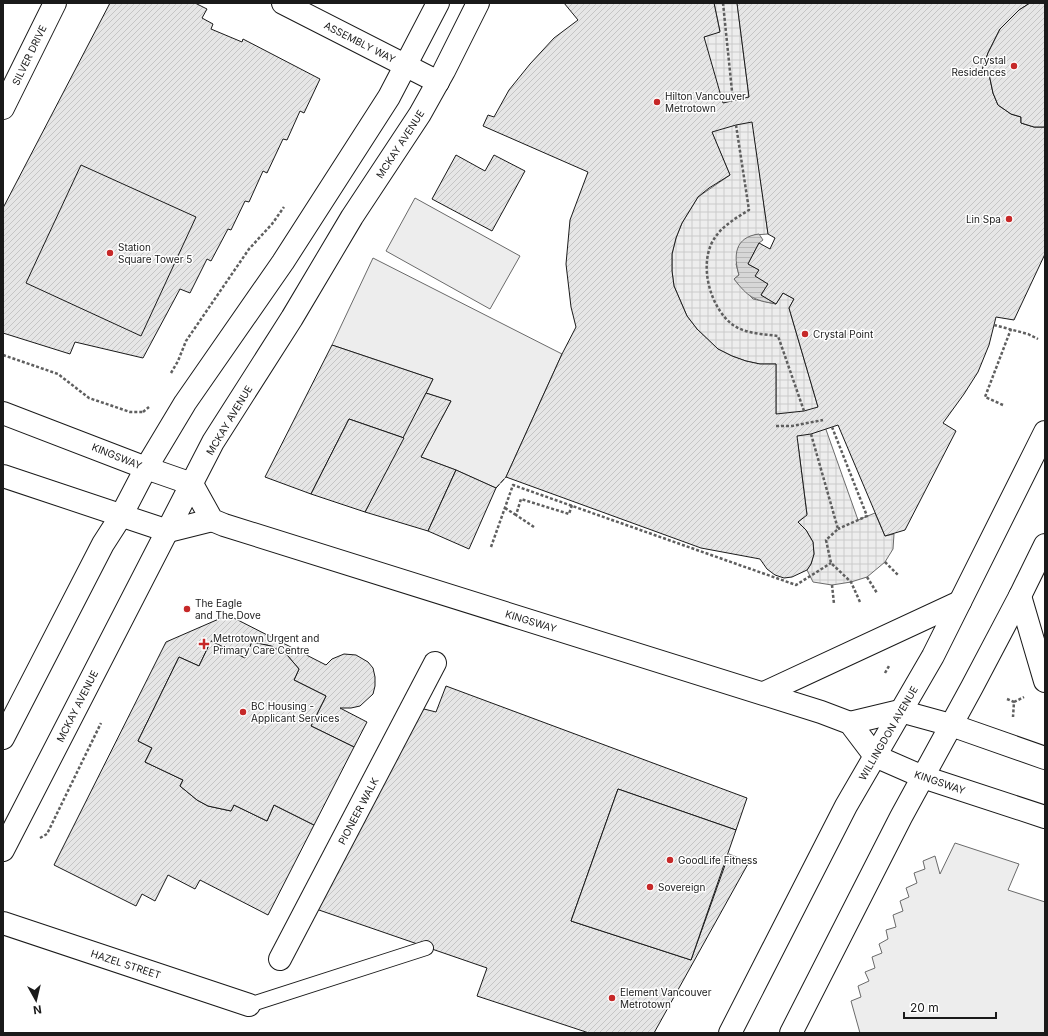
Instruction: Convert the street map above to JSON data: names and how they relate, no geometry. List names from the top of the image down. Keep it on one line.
{"streets":{"main road":["ASSEMBLY WAY","SILVER DRIVE","MCKAY AVENUE","KINGSWAY","WILLINGDON AVENUE","PIONEER WALK","HAZEL STREET"]},"crossings":[["ASSEMBLY WAY","MCKAY AVENUE"],["MCKAY AVENUE","KINGSWAY"],["KINGSWAY","WILLINGDON AVENUE"]],"places":{"other":["Crystal Residences","Hilton Vancouver Metrotown","Lin Spa","Station Square Tower 5","Crystal Point","The Eagle and The Dove","BC Housing - Applicant Services","GoodLife Fitness","Sovereign","Element Vancouver Metrotown"],"health":["Metrotown Urgent and Primary Care Centre"]},"scale_bar":"20 m","north":"bottom"}
